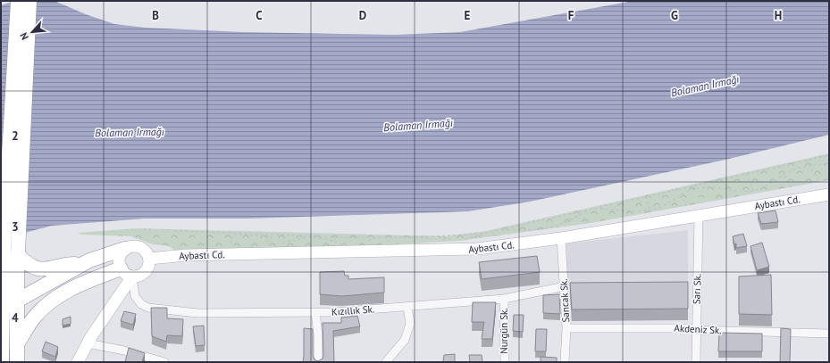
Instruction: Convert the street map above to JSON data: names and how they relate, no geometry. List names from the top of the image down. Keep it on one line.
{"streets":{"main road":["Aybastı Cd."],"street":["Sarı Sk.","Sancak Sk.","Kızıllık Sk.","Akdeniz Sk.","Nurgün Sk."]},"crossings":[["Aybastı Cd.","Sarı Sk."],["Aybastı Cd.","Sancak Sk."],["Aybastı Cd.","Kızıllık Sk."],["Sarı Sk.","Akdeniz Sk."],["Sancak Sk.","Kızıllık Sk."],["Sancak Sk.","Akdeniz Sk."],["Kızıllık Sk.","Nurgün Sk."]],"water":["Bolaman Irmağı"],"north":"bottom left","grid":{"columns":["B","C","D","E","F","G","H"],"rows":["2","3","4"]}}
